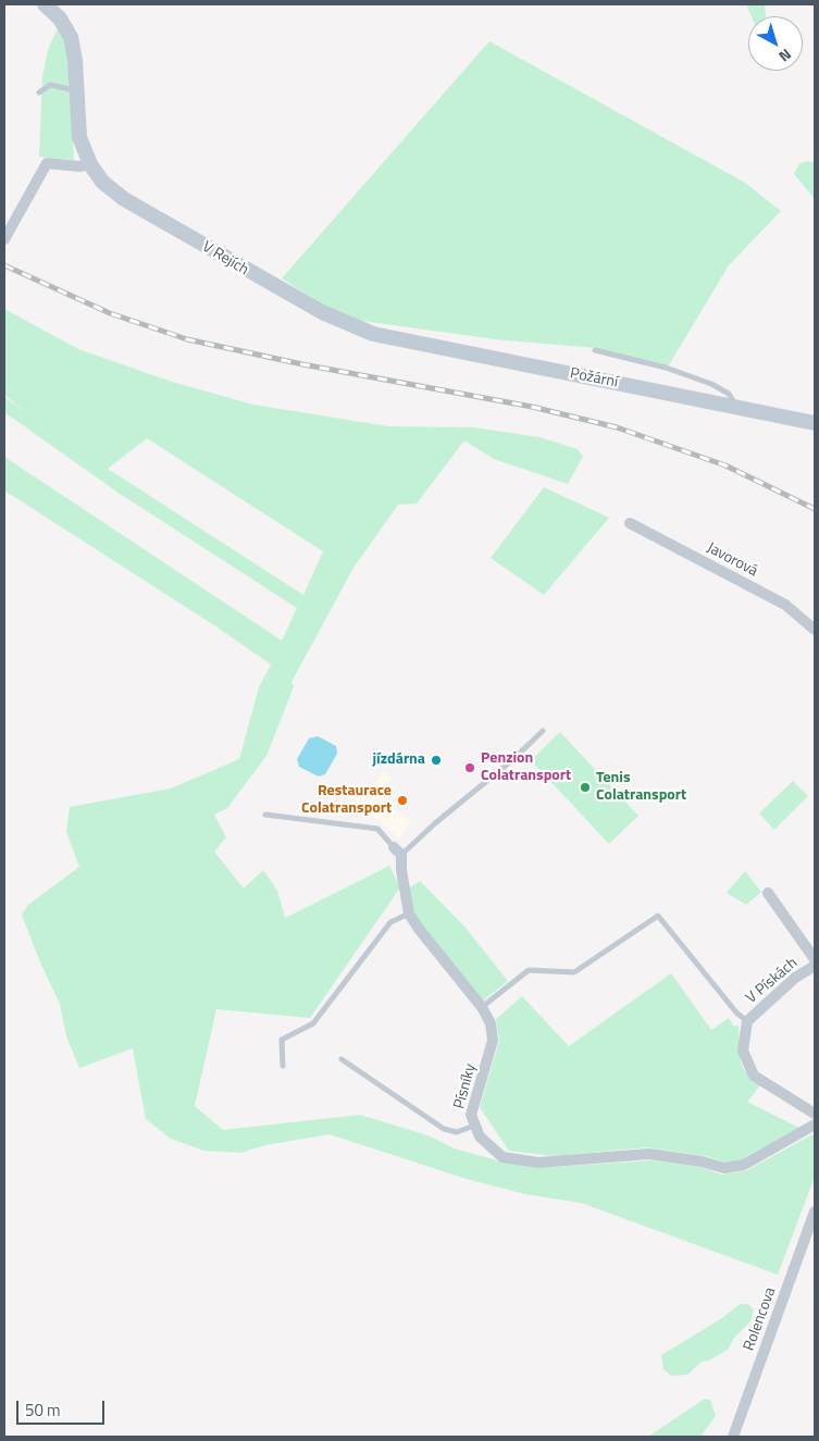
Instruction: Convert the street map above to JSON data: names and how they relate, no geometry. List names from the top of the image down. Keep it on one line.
{"streets":{"street":["V Rejích","Požární","Javorová","V Pískách","Písníky","Rolencova"]},"crossings":[["V Rejích","Požární"]],"places":["jízdárna","Penzion Colatransport","Tenis Colatransport","Restaurace Colatransport"],"scale_bar":"50 m","north":"bottom right"}
